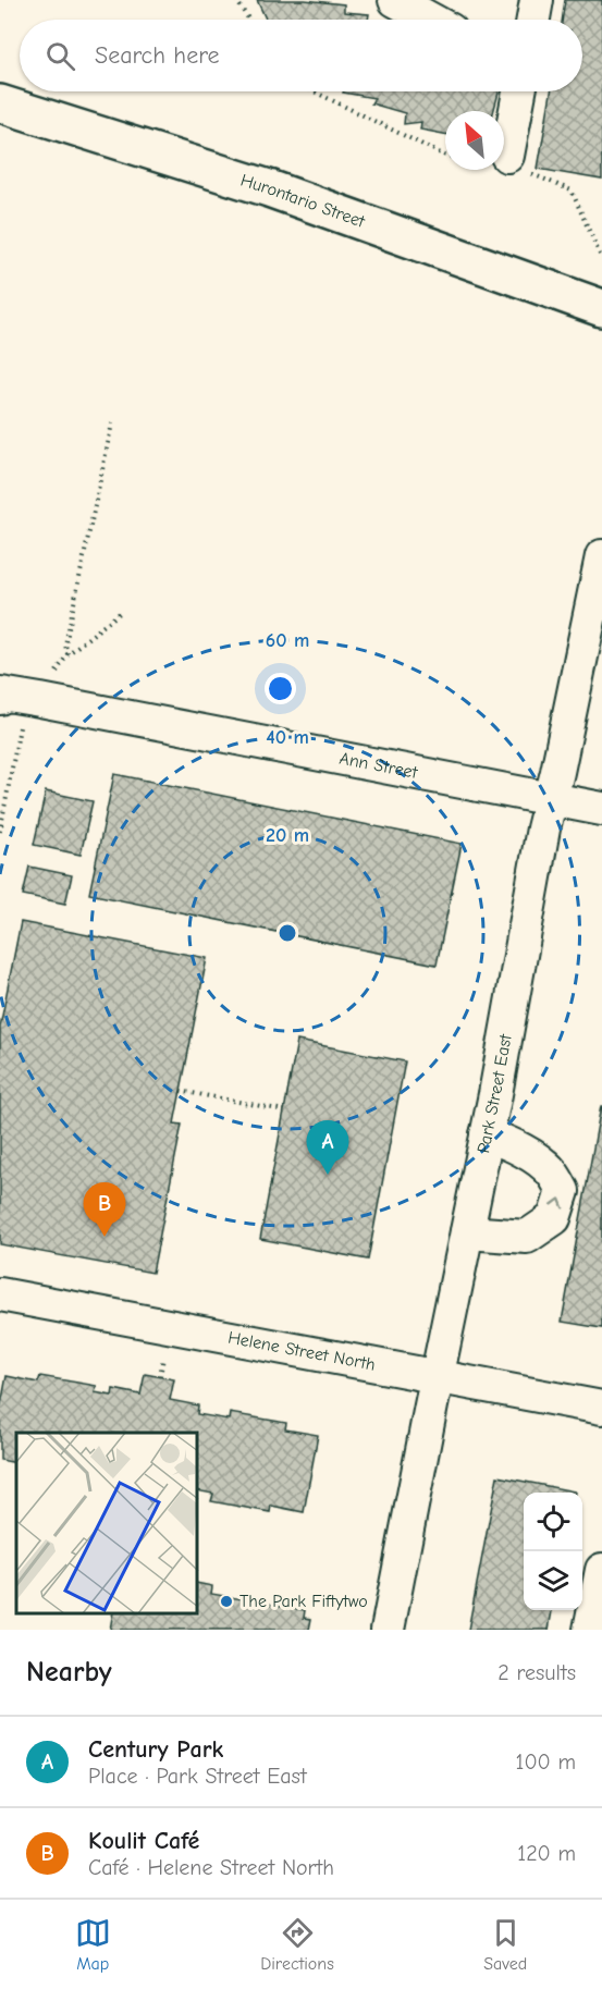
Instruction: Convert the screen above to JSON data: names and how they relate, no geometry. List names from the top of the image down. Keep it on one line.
{"streets":{"main road":["Hurontario Street"],"street":["Ann Street","Park Street East","Helene Street North"]},"crossings":[["Ann Street","Park Street East"],["Park Street East","Helene Street North"]],"places":["The Park Fiftytwo"],"north":"top left","page":{"search":"Search here","pins":["A","B"],"heading":["Nearby","2 results"],"list":[{"mark":"A","name":"Century Park","note":"Place · Park Street East","value":"100 m"},{"mark":"B","name":"Koulit Café","note":"Café · Helene Street North","value":"120 m"}],"nav":["Map","Directions","Saved"]},"rings":["60 m","40 m","20 m"]}
